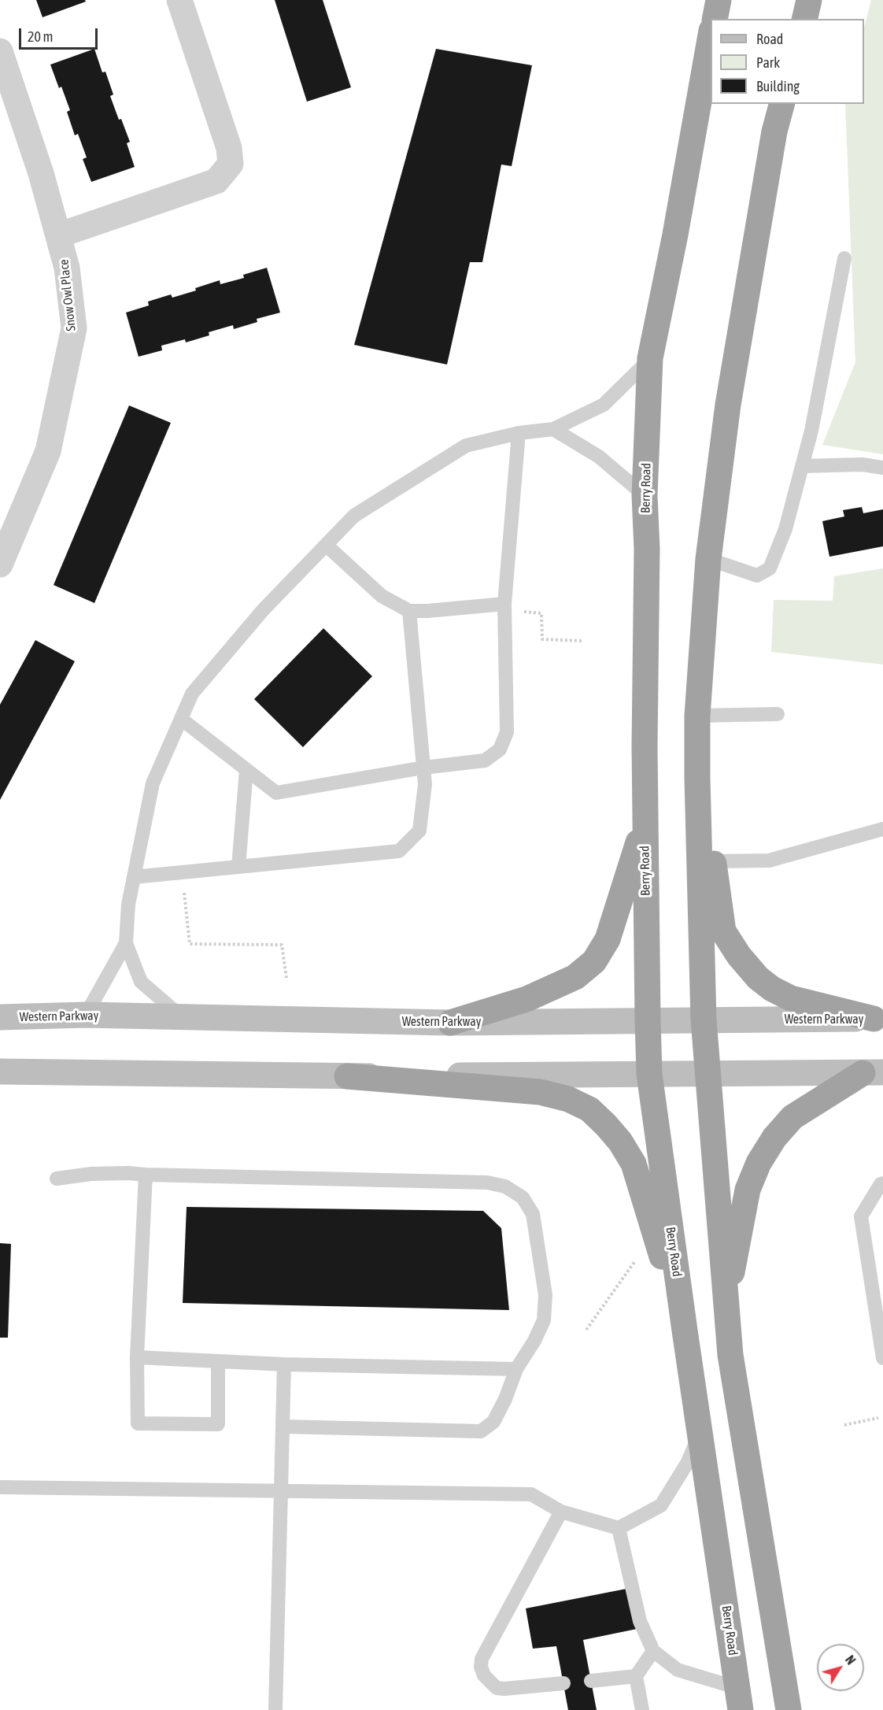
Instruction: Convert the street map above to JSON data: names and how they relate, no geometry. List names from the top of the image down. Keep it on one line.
{"streets":{"highway":["Berry Road"],"main road":["Western Parkway"],"street":["Snow Owl Place"]},"crossings":[["Berry Road","Western Parkway"]],"legend":["Road","Park","Building"],"scale_bar":"20 m","north":"top right"}
